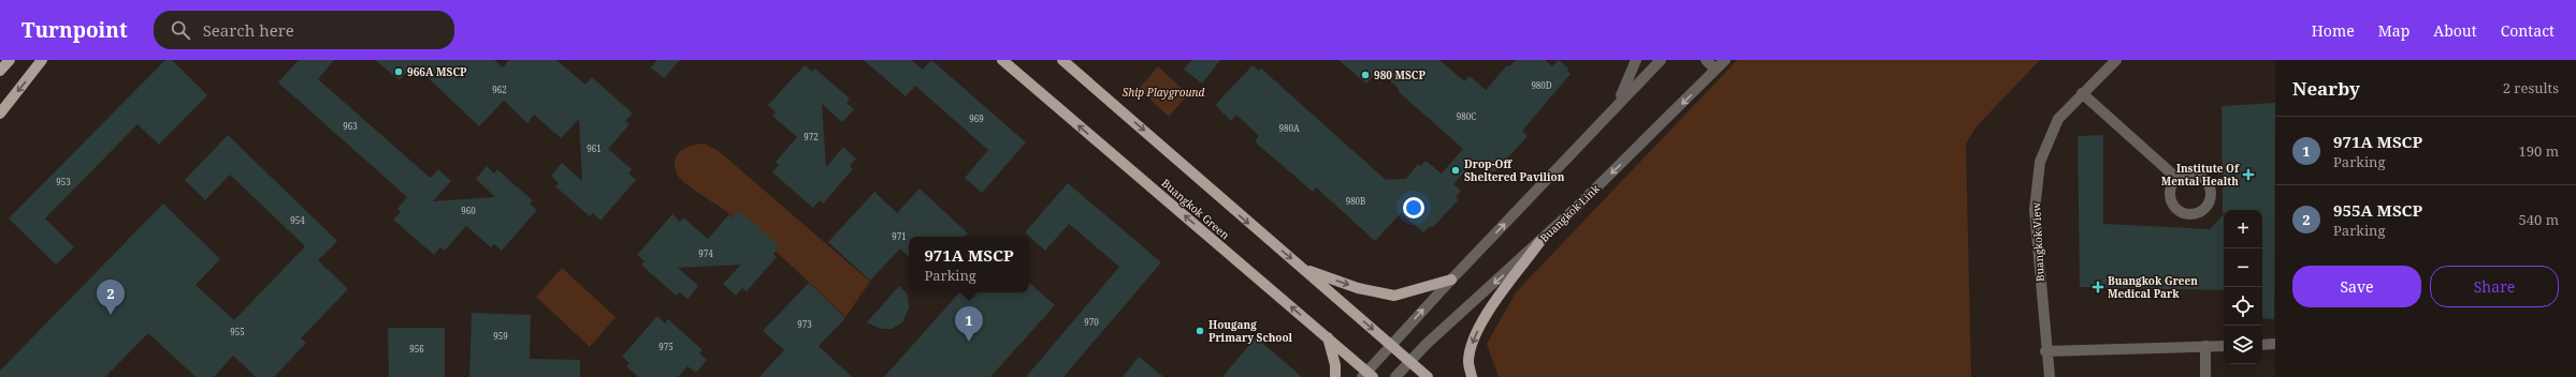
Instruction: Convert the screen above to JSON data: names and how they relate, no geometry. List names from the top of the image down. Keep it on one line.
{"streets":{"main road":["Buangkok Green"],"street":["Buangkok Link","Buangkok View"]},"parks":["Ship Playground"],"places":{"other":["966A MSCP","980 MSCP","Drop-Off Sheltered Pavilion","Hougang Primary School"],"health":["Institute Of Mental Health","Buangkok Green Medical Park"]},"house_numbers":["980D","962","980C","969","963","980A","972","961","953","980B","960","954","971","974","970","973","955","959","975","956"],"page":{"header":"Turnpoint","search":"Search here","nav":["Home","Map","About","Contact"],"heading":["Nearby","2 results"],"list":[{"mark":"1","name":"971A MSCP","note":"Parking","value":"190 m"},{"mark":"2","name":"955A MSCP","note":"Parking","value":"540 m"}],"map_buttons":["+","−"],"popup":["971A MSCP","Parking"],"buttons":["Save","Share"],"pins":["2","1"]}}
